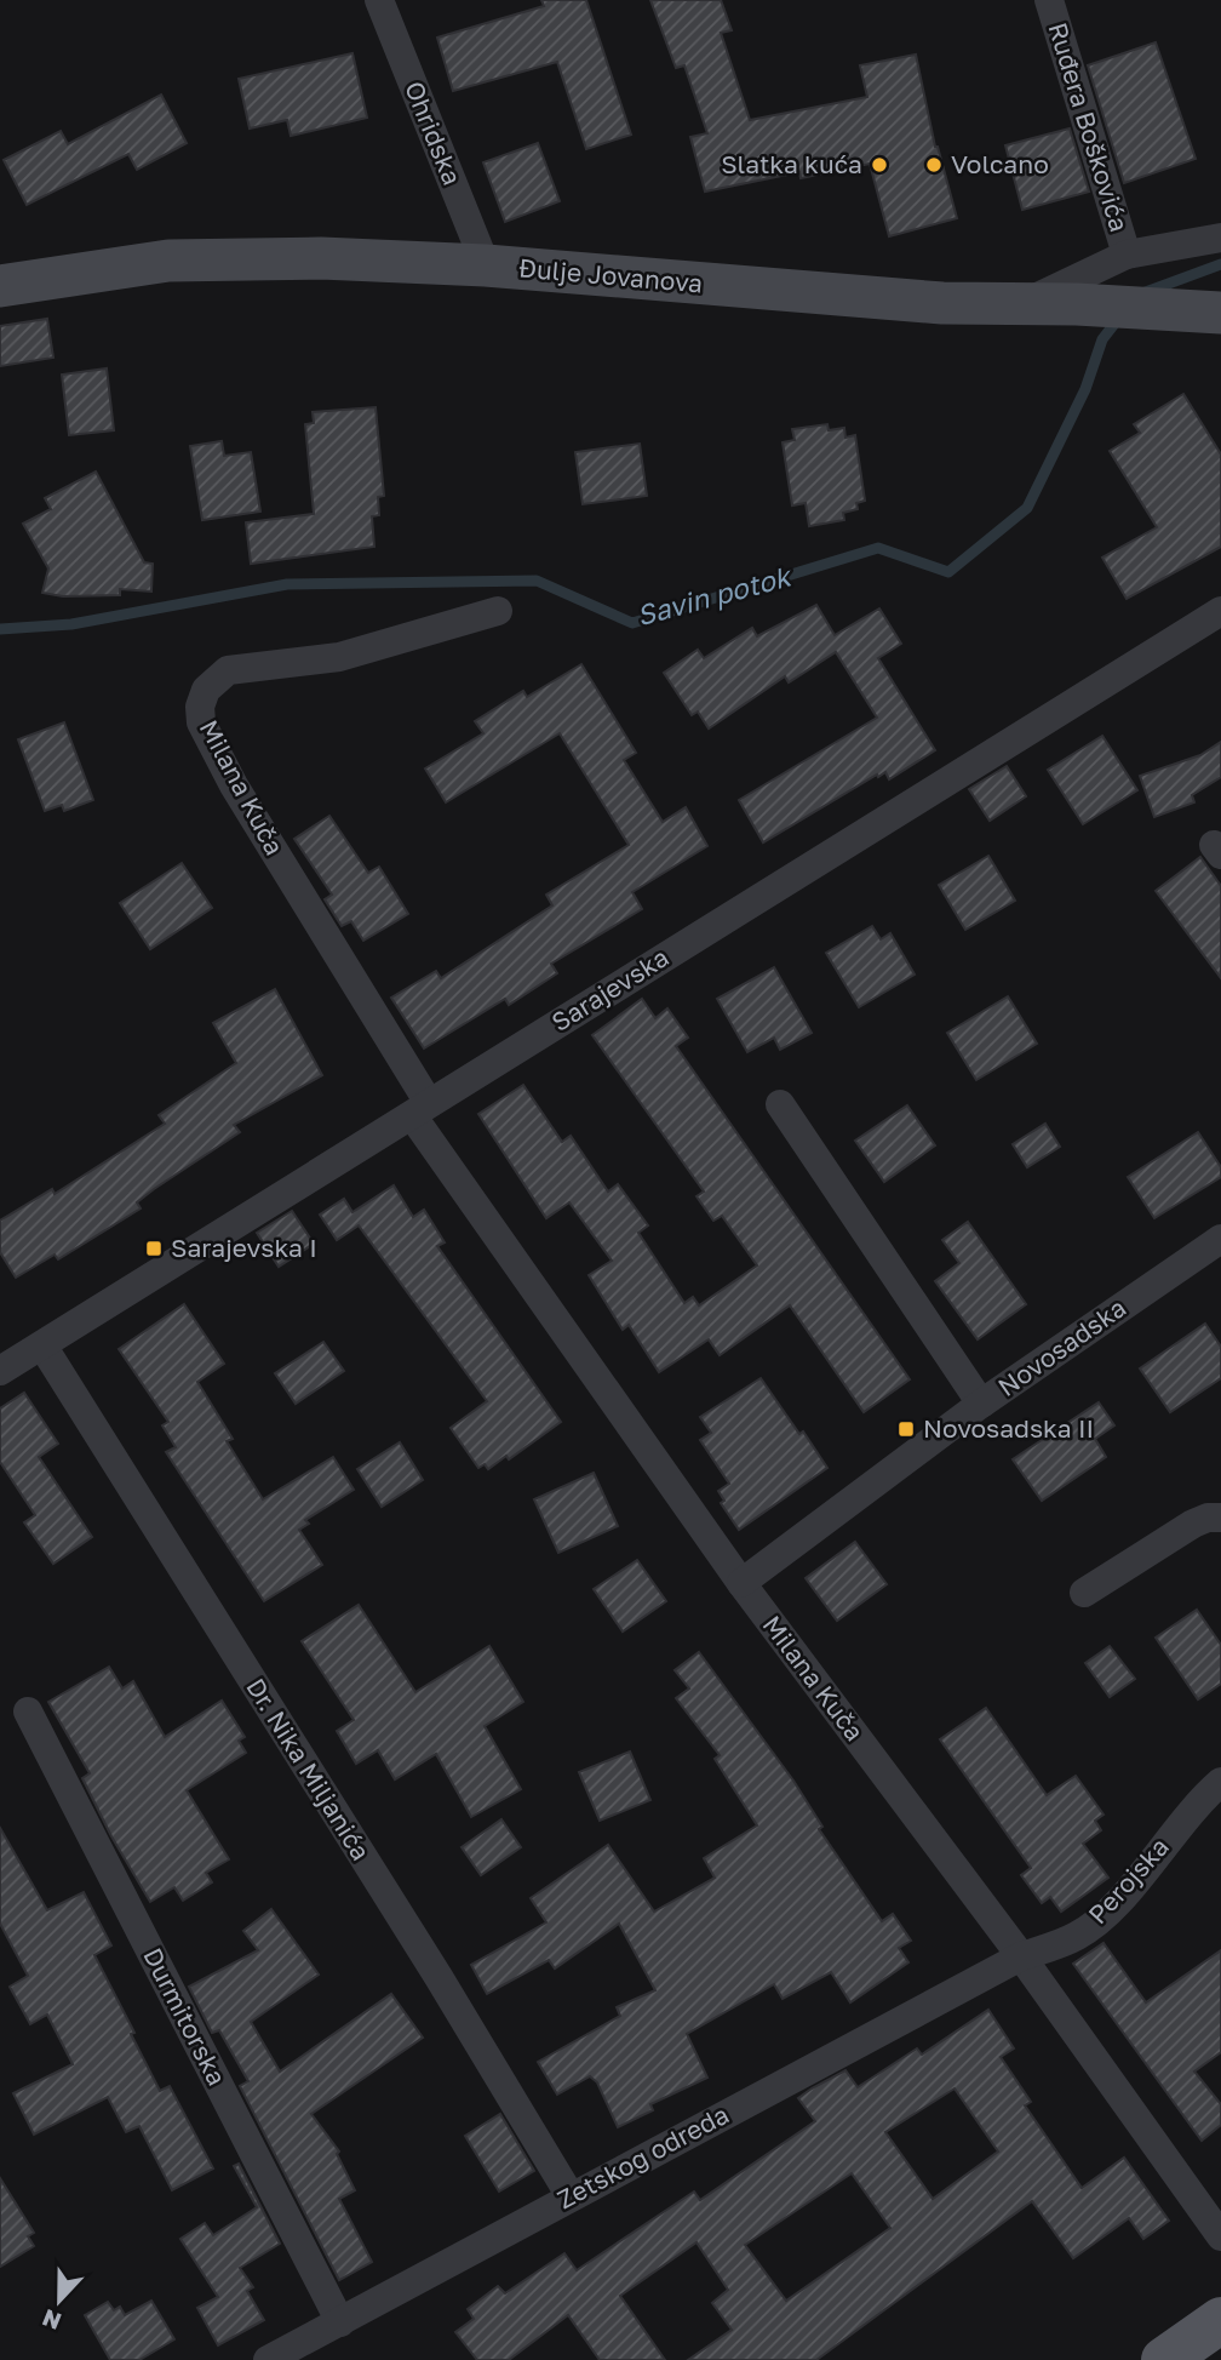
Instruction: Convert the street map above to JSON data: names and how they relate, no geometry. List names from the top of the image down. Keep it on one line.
{"streets":{"street":["Ruđera Boškovića","Ohridska","Đulje Jovanova","Milana Kuča","Sarajevska","Novosadska","Dr. Nika Miljanića","Perojska","Durmitorska","Zetskog odreda"]},"crossings":[["Ohridska","Đulje Jovanova"],["Milana Kuča","Sarajevska"],["Milana Kuča","Novosadska"],["Milana Kuča","Perojska"],["Milana Kuča","Zetskog odreda"],["Sarajevska","Dr. Nika Miljanića"],["Dr. Nika Miljanića","Zetskog odreda"],["Perojska","Zetskog odreda"],["Durmitorska","Zetskog odreda"]],"water":["Savin potok"],"places":{"other":["Slatka kuća","Volcano"],"transit":["Sarajevska I","Novosadska II"]},"north":"bottom"}
